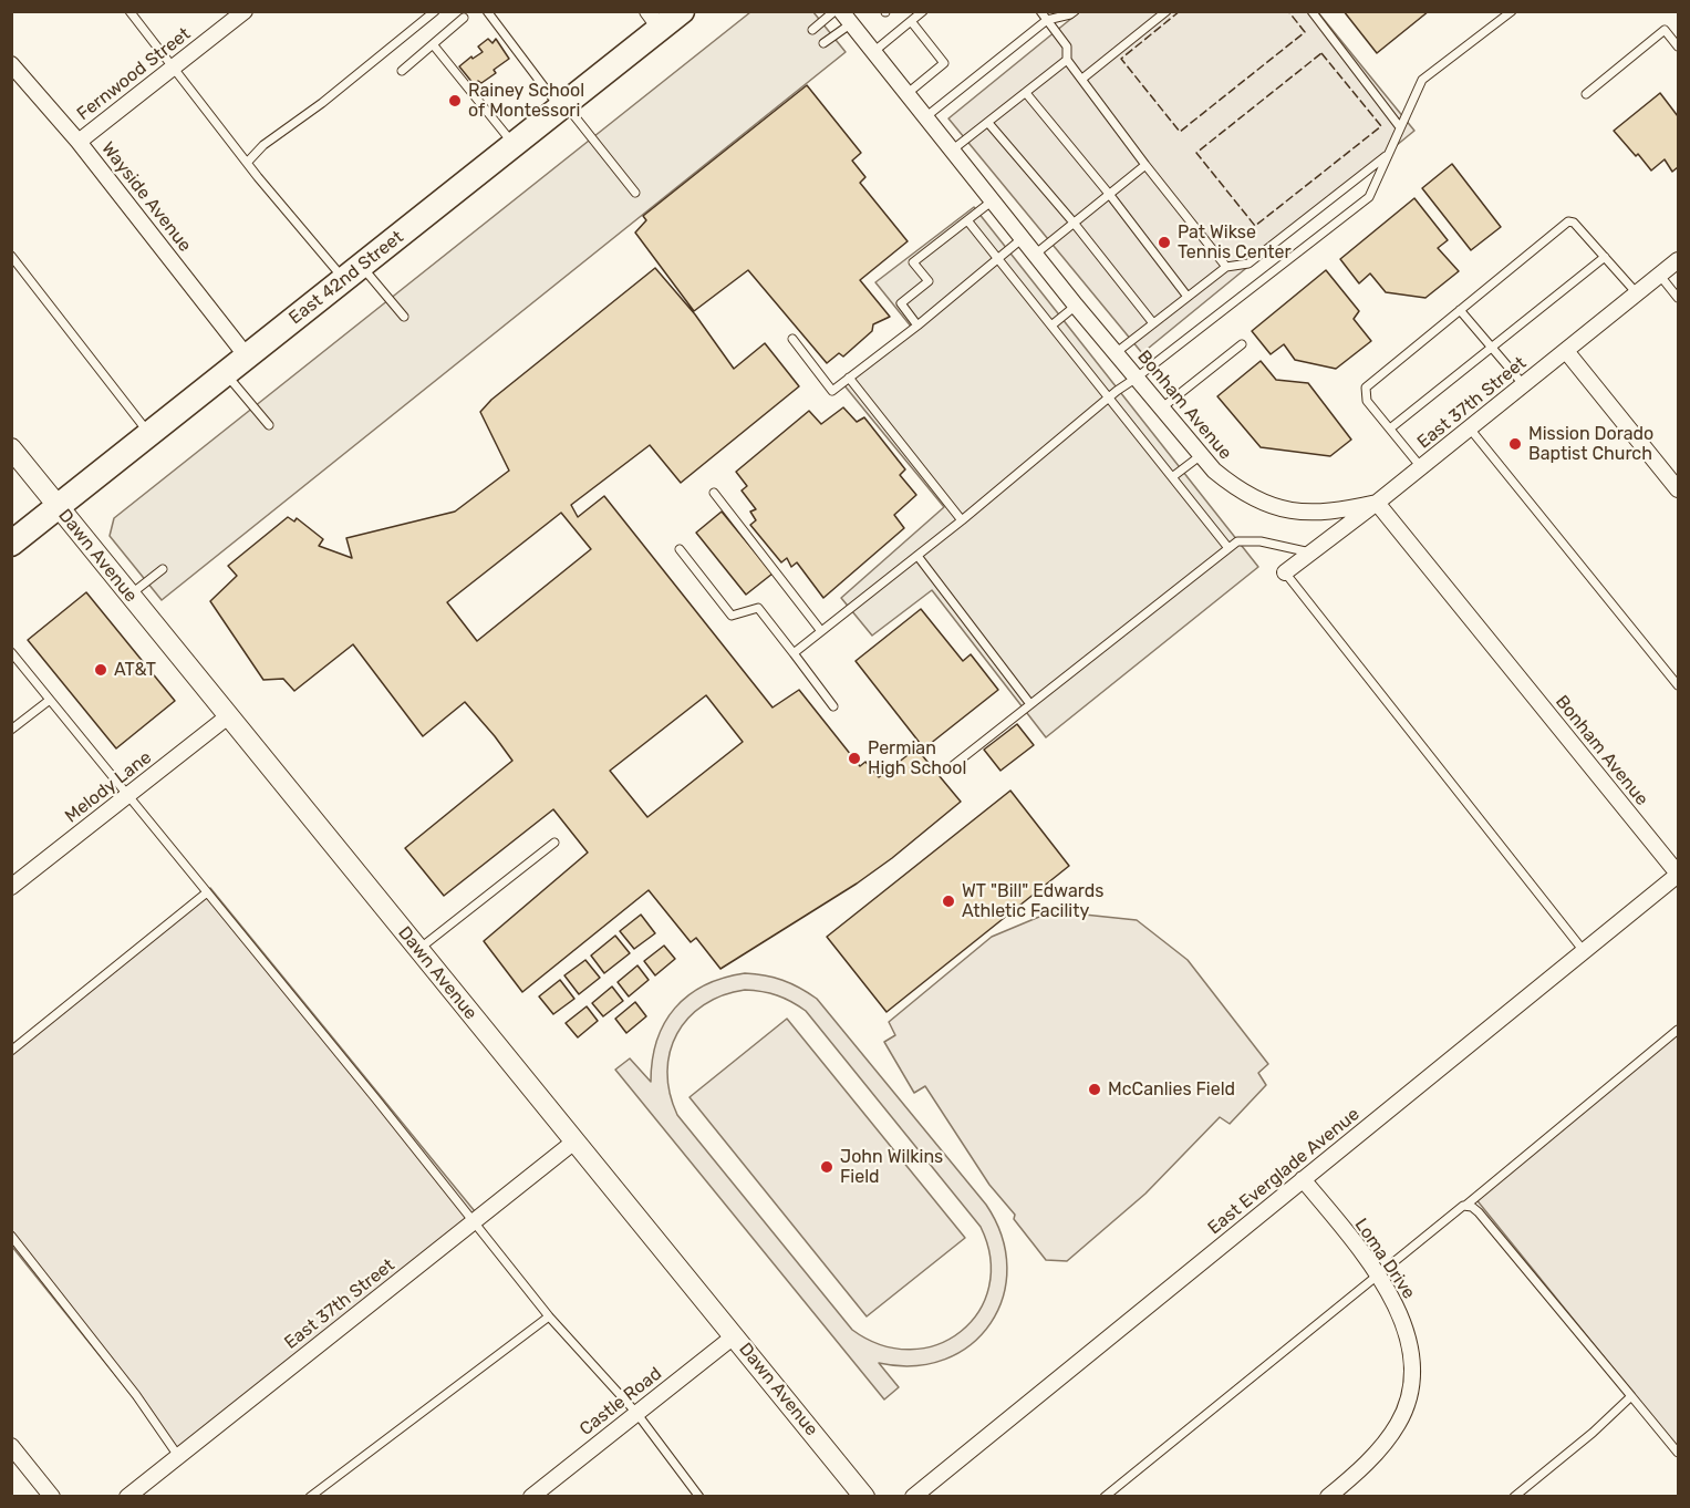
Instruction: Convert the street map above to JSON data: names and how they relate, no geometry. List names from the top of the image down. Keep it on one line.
{"streets":{"highway":["East 42nd Street"],"street":["Fernwood Street","Wayside Avenue","East 37th Street","Bonham Avenue","Dawn Avenue","Melody Lane","East Everglade Avenue","Loma Drive","Castle Road"]},"crossings":[["Fernwood Street","Wayside Avenue"],["Wayside Avenue","East 42nd Street"],["East 42nd Street","Dawn Avenue"],["East 37th Street","Bonham Avenue"],["East 37th Street","Dawn Avenue"],["Bonham Avenue","East Everglade Avenue"],["Dawn Avenue","Melody Lane"],["Dawn Avenue","Castle Road"],["East Everglade Avenue","Loma Drive"]],"places":["Rainey School of Montessori","Pat Wikse Tennis Center","Mission Dorado Baptist Church","AT&T","Permian High School","WT \"Bill\" Edwards Athletic Facility","McCanlies Field","John Wilkins Field"]}
